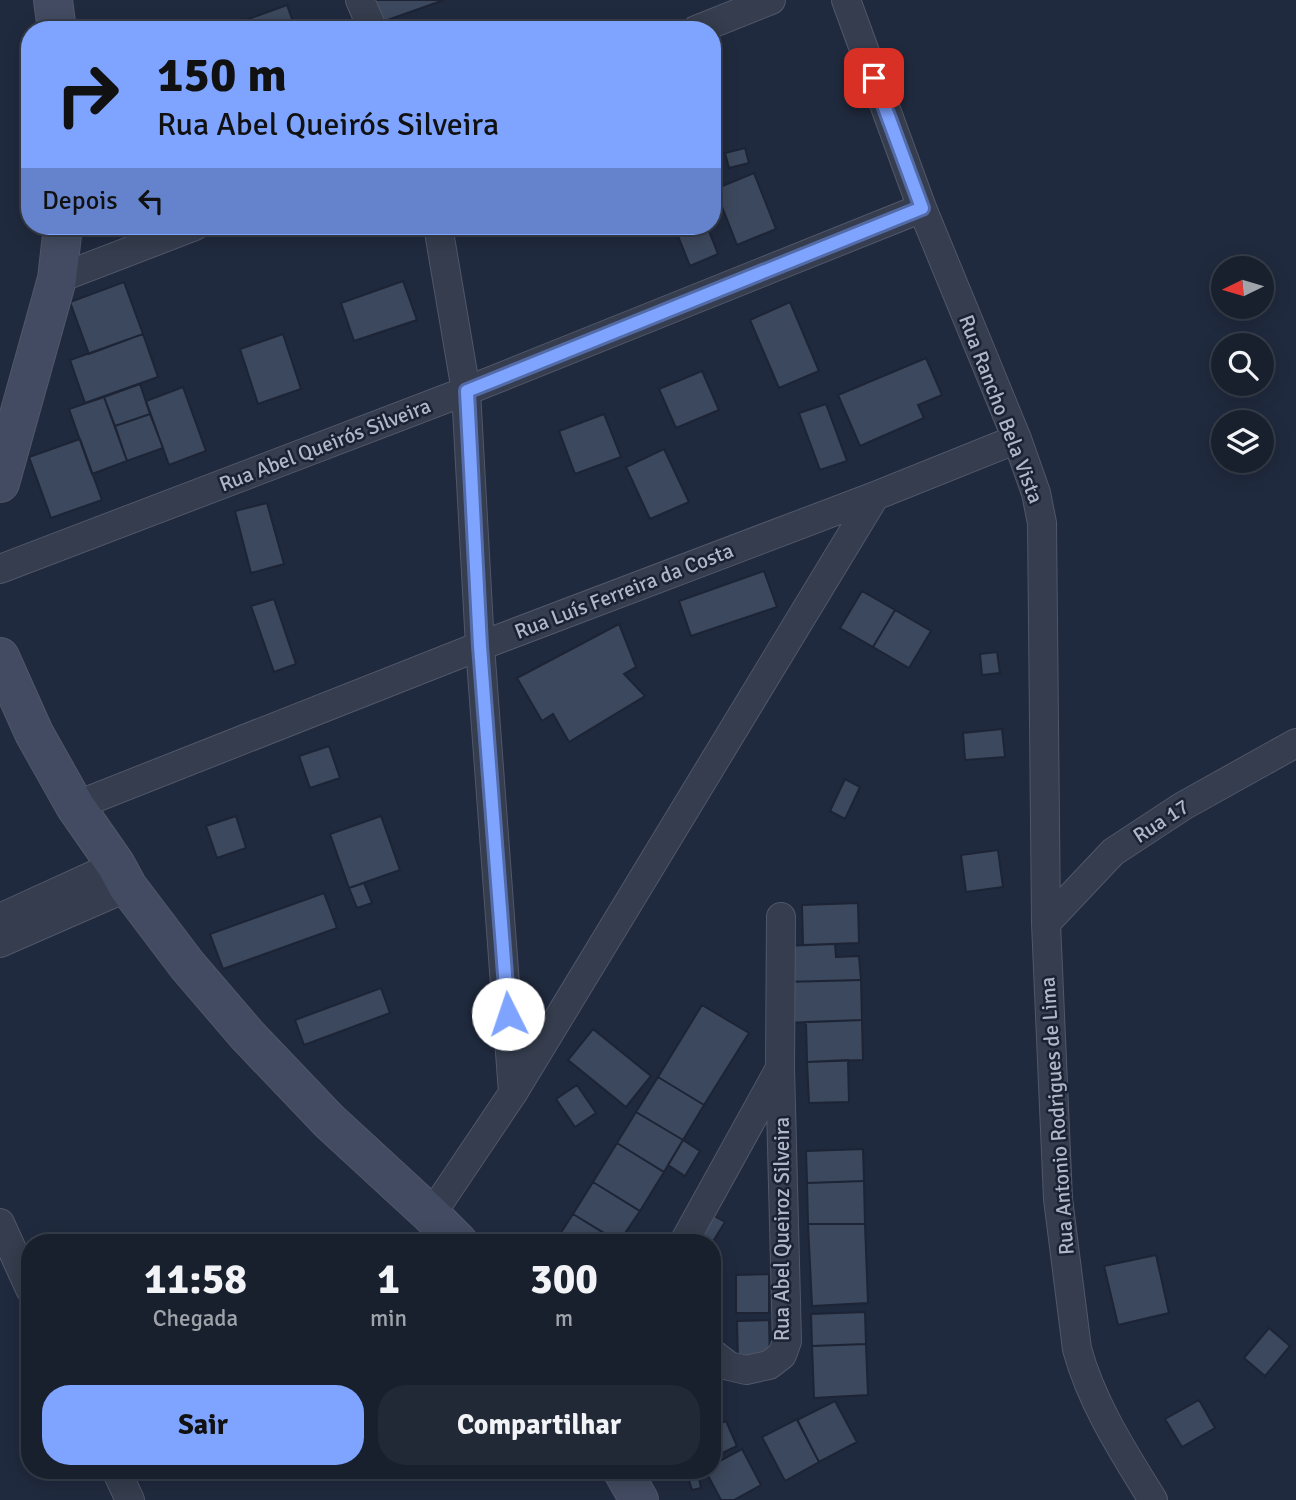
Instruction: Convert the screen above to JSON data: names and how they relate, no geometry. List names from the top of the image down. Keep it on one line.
{"streets":{"street":["Rua Rancho Bela Vista","Rua Abel Queirós Silveira","Rua Luís Ferreira da Costa","Rua 17","Rua Antonio Rodrigues de Lima","Rua Abel Queiroz Silveira"]},"crossings":[["Rua Rancho Bela Vista","Rua Abel Queirós Silveira"],["Rua Rancho Bela Vista","Rua Luís Ferreira da Costa"],["Rua Rancho Bela Vista","Rua 17"],["Rua Rancho Bela Vista","Rua Antonio Rodrigues de Lima"],["Rua 17","Rua Antonio Rodrigues de Lima"]],"north":"left","page":{"turn":["150 m","Rua Abel Queirós Silveira"],"then":"Depois","eta":["11:58","Chegada","1","min","300","m"],"buttons":["Sair","Compartilhar"]}}
